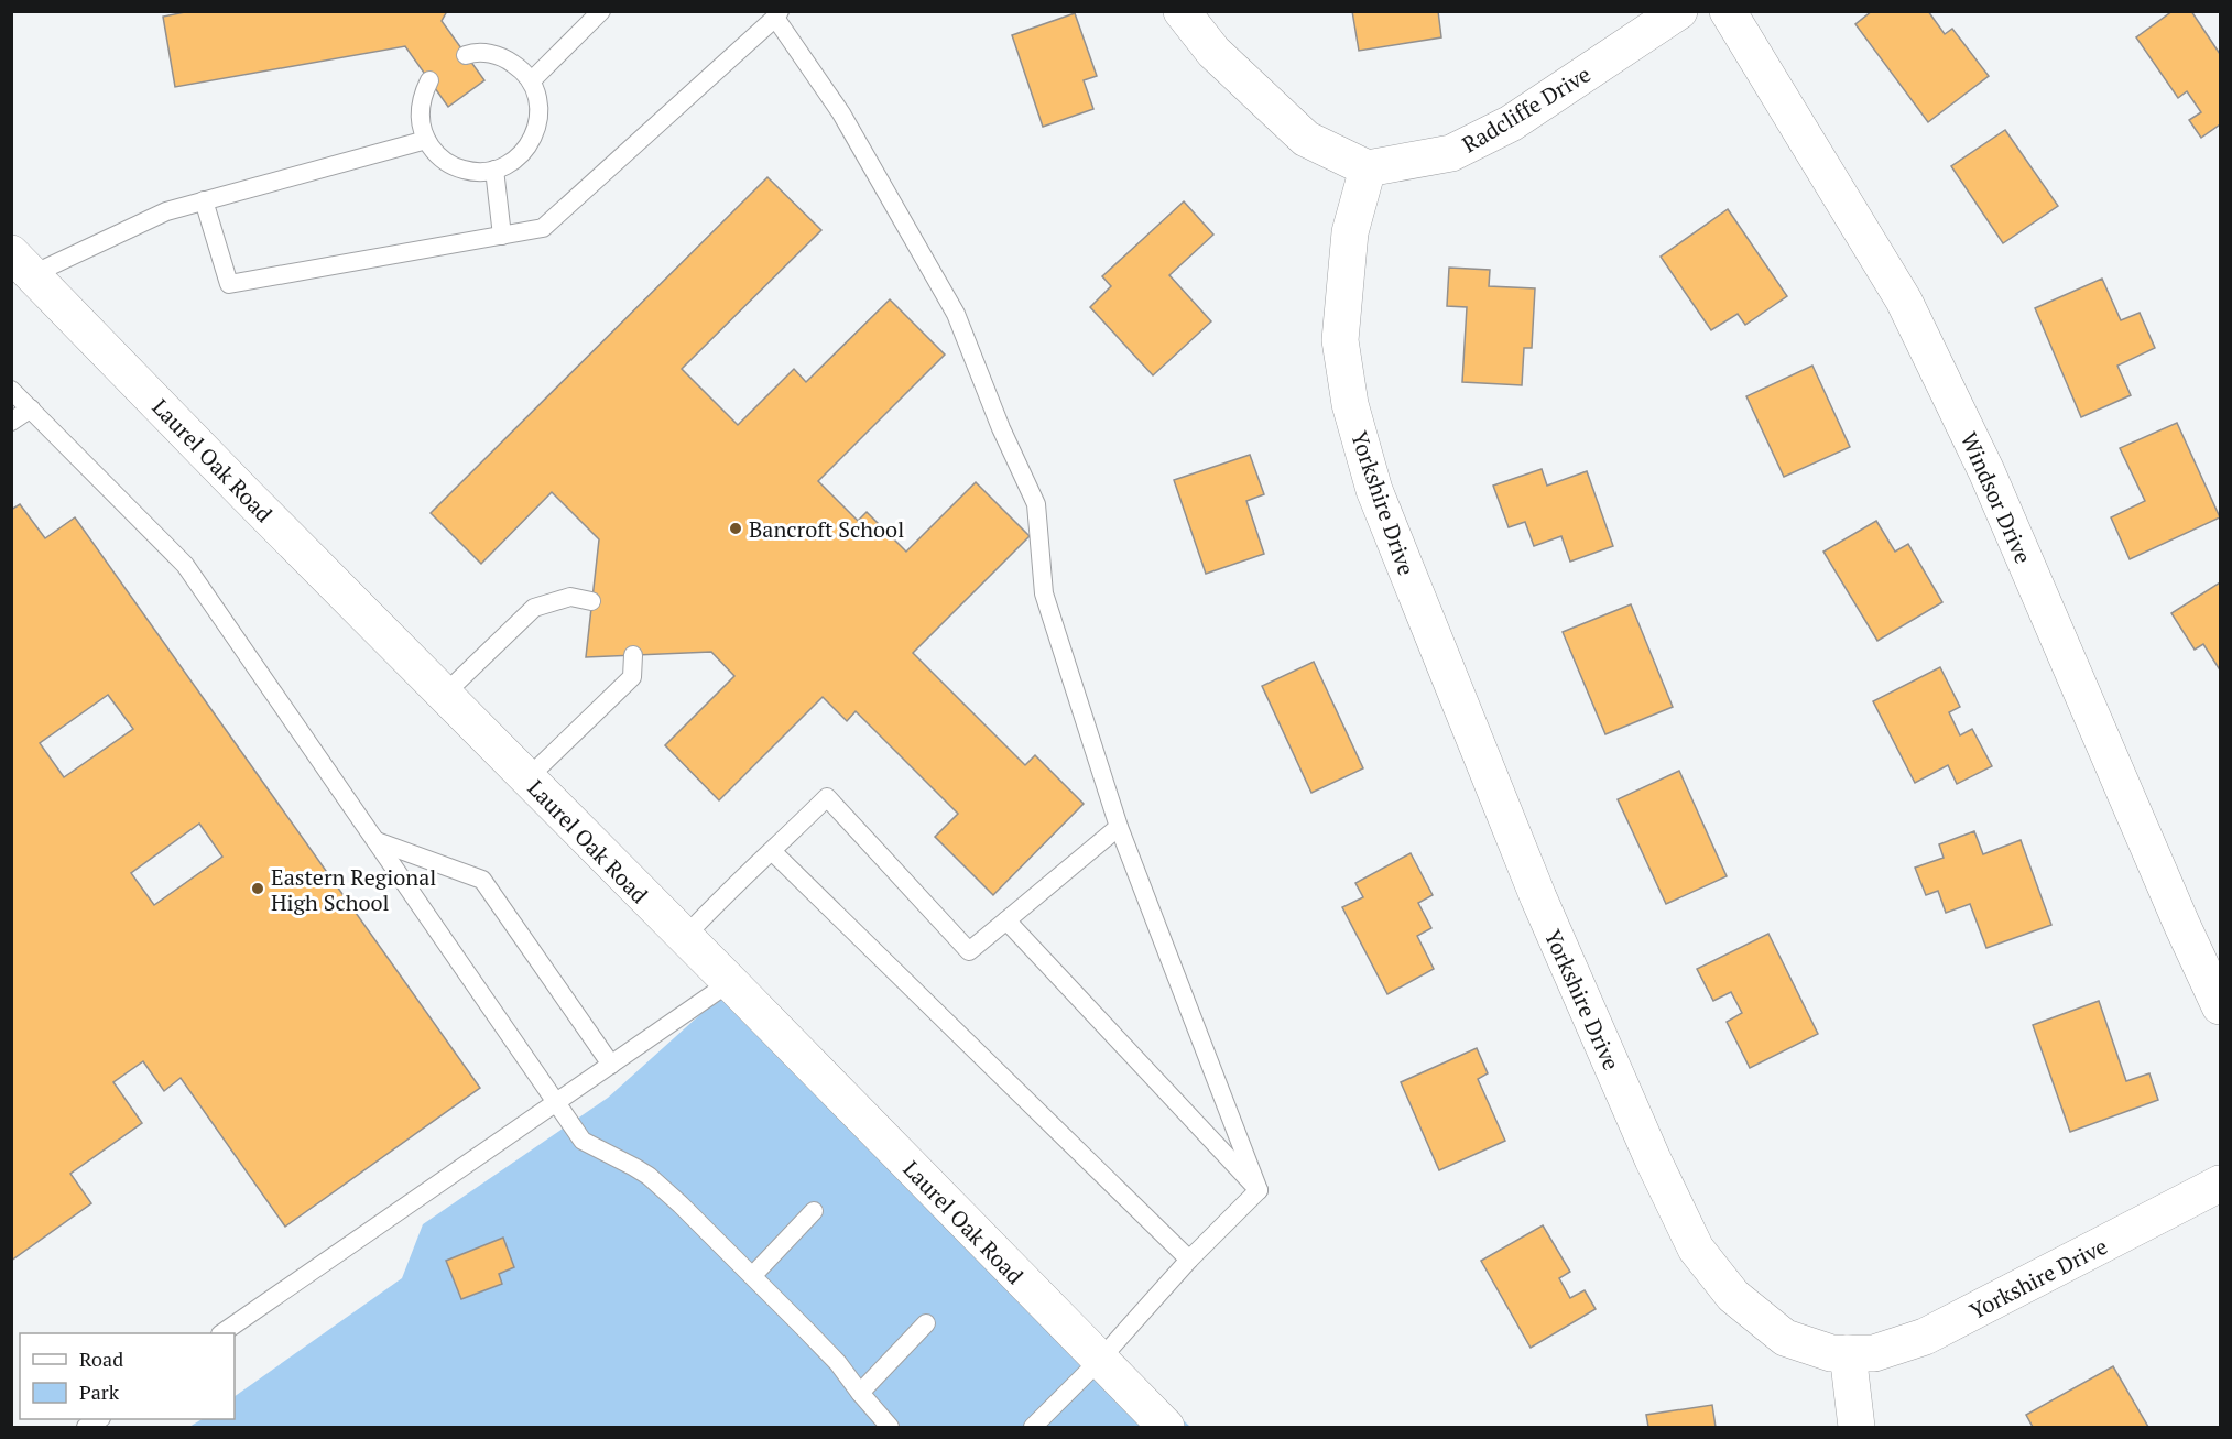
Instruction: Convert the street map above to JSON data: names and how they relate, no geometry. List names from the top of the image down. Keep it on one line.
{"streets":{"street":["Radcliffe Drive","Laurel Oak Road","Windsor Drive","Yorkshire Drive"]},"crossings":[["Radcliffe Drive","Yorkshire Drive"]],"places":["Bancroft School","Eastern Regional High School"],"legend":["Road","Park"]}
